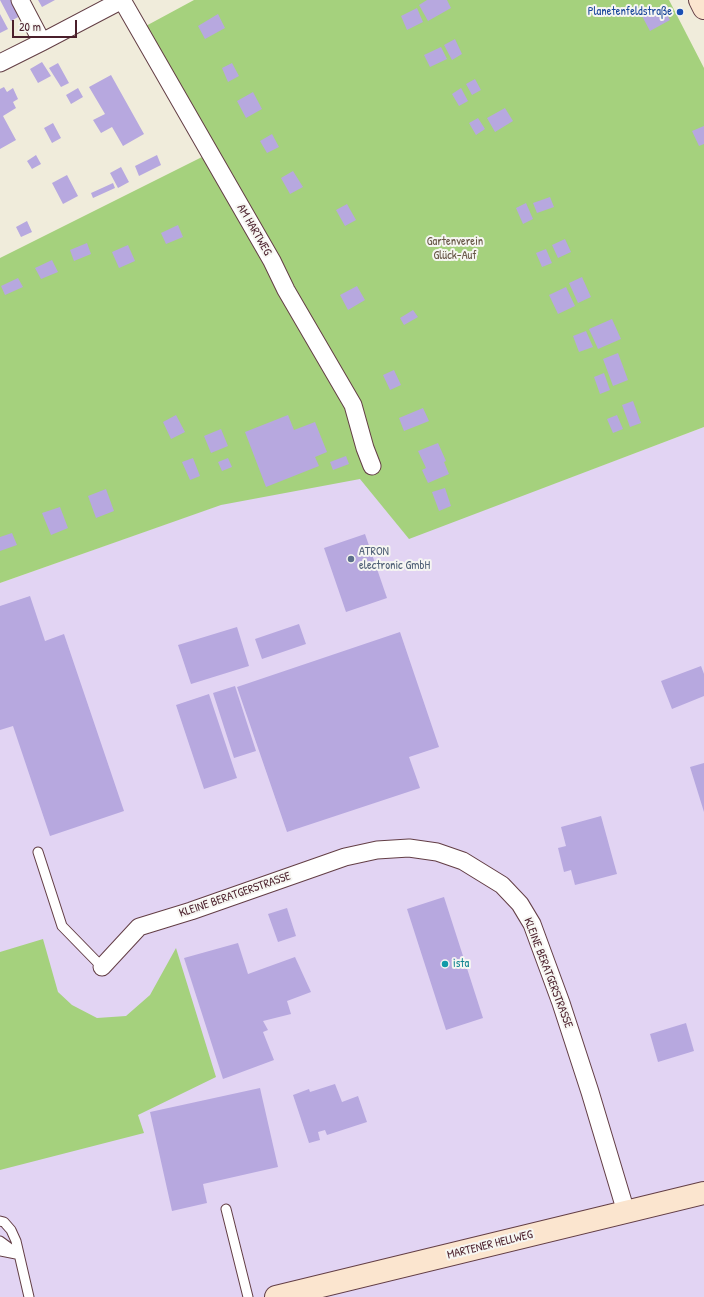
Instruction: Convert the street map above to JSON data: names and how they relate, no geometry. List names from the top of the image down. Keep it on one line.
{"streets":{"street":["AM HARTWEG","KLEINE BERATGERSTRASSE","MARTENER HELLWEG"]},"crossings":[["KLEINE BERATGERSTRASSE","MARTENER HELLWEG"]],"parks":["Gartenverein Glück-Auf"],"places":["Planetenfeldstraße","ATRON electronic GmbH","ista"],"scale_bar":"20 m"}
